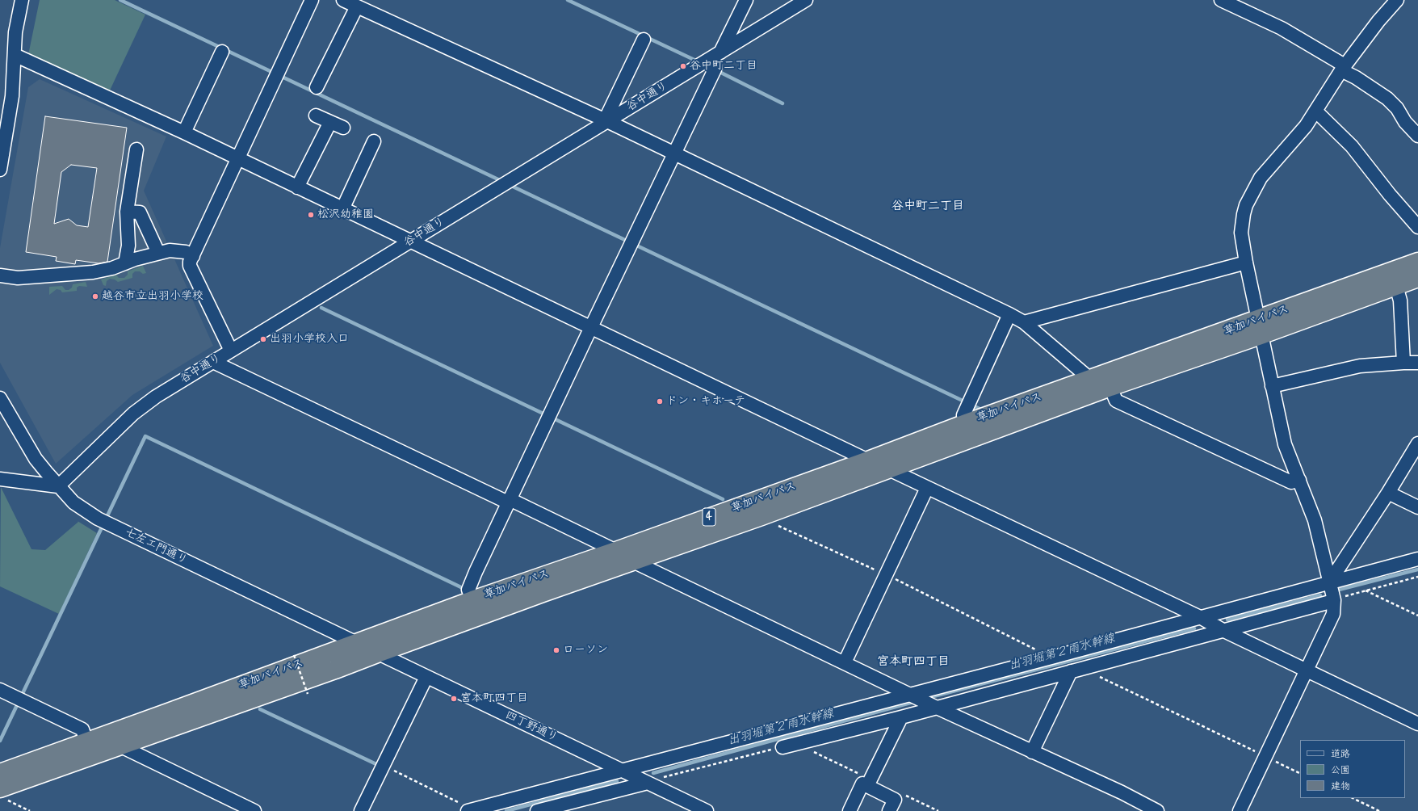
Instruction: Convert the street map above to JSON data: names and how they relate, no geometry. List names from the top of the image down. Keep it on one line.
{"streets":{"highway":["草加バイパス","4"],"street":["谷中通り","七左エ門通り","四丁野通り"]},"crossings":[["谷中通り","七左エ門通り"],["草加バイパス","七左エ門通り"],["草加バイパス","四丁野通り"],["七左エ門通り","四丁野通り"]],"districts":["谷中町二丁目","宮本町四丁目"],"water":["出羽堀第２雨水幹線"],"places":["谷中町二丁目","松沢幼稚園","越谷市立出羽小学校","出羽小学校入口","ドン・キホーテ","ローソン","宮本町四丁目"],"legend":["道路","公園","建物"]}
